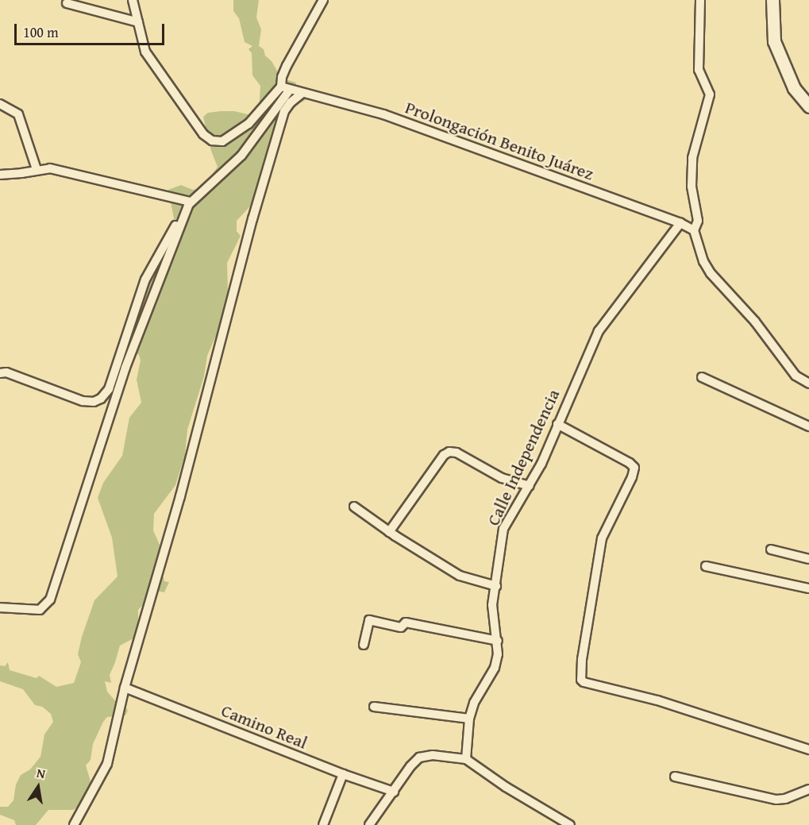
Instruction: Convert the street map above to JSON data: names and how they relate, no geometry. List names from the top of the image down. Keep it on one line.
{"streets":{"street":["Prolongación Benito Juárez","Calle Independencia","Camino Real"]},"crossings":[["Prolongación Benito Juárez","Calle Independencia"]],"scale_bar":"100 m","north":"top"}
